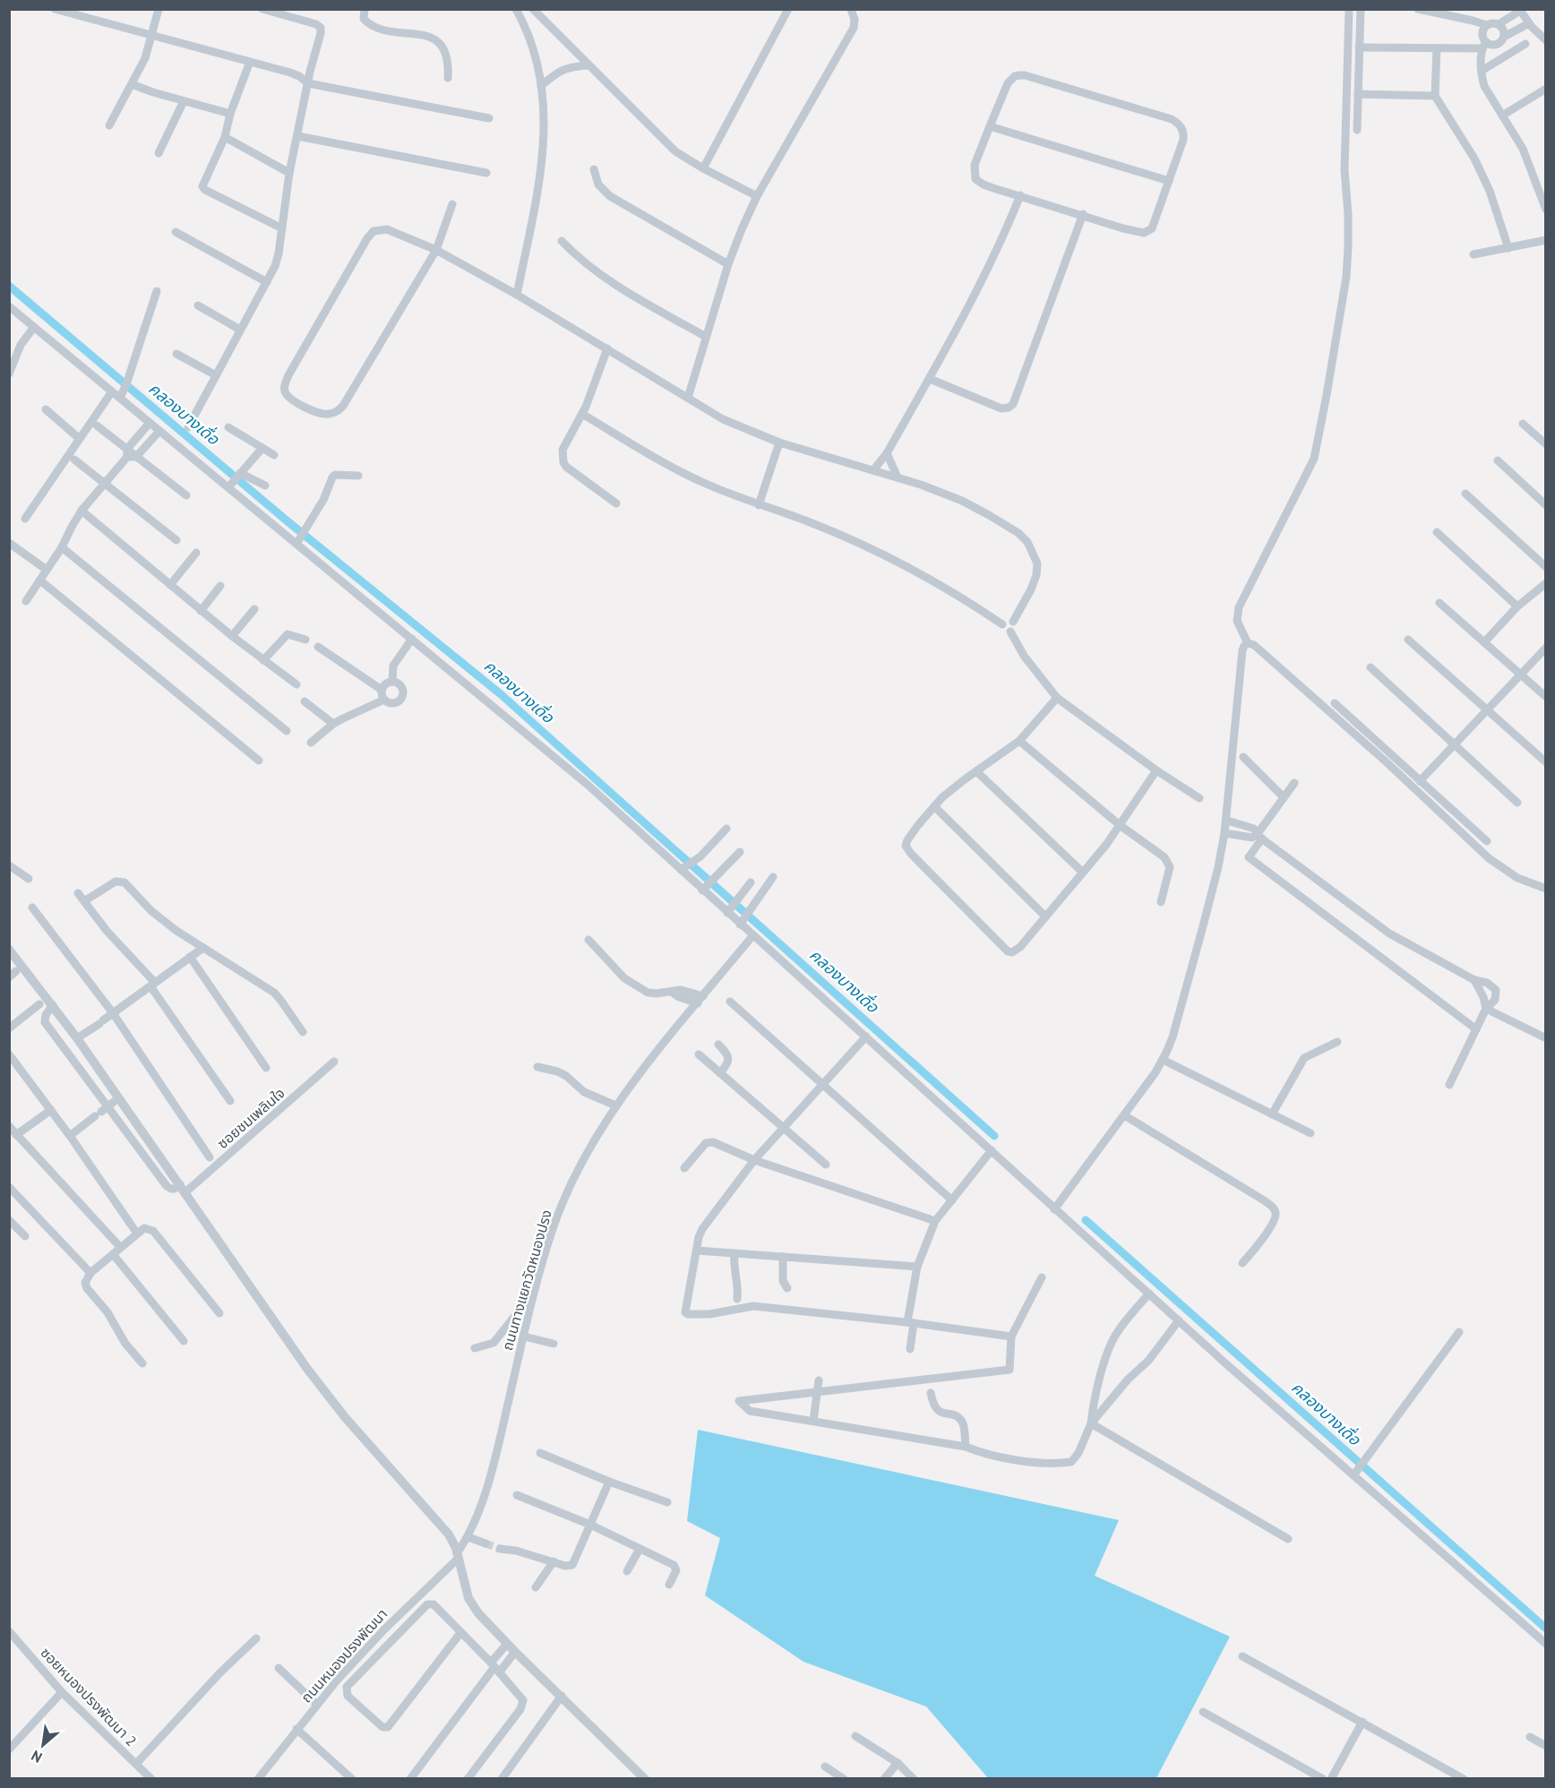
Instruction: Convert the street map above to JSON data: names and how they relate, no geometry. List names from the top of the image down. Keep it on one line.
{"streets":{"street":["ซอยชมเพลินใจ","ถนนทางแยกวัดหนองปรง","ถนนหนองปรงพัฒนา","ซอยหนองปรงพัฒนา 2"]},"crossings":[["ถนนทางแยกวัดหนองปรง","ถนนหนองปรงพัฒนา"]],"water":["คลองบางเดื่อ"],"north":"bottom left"}
